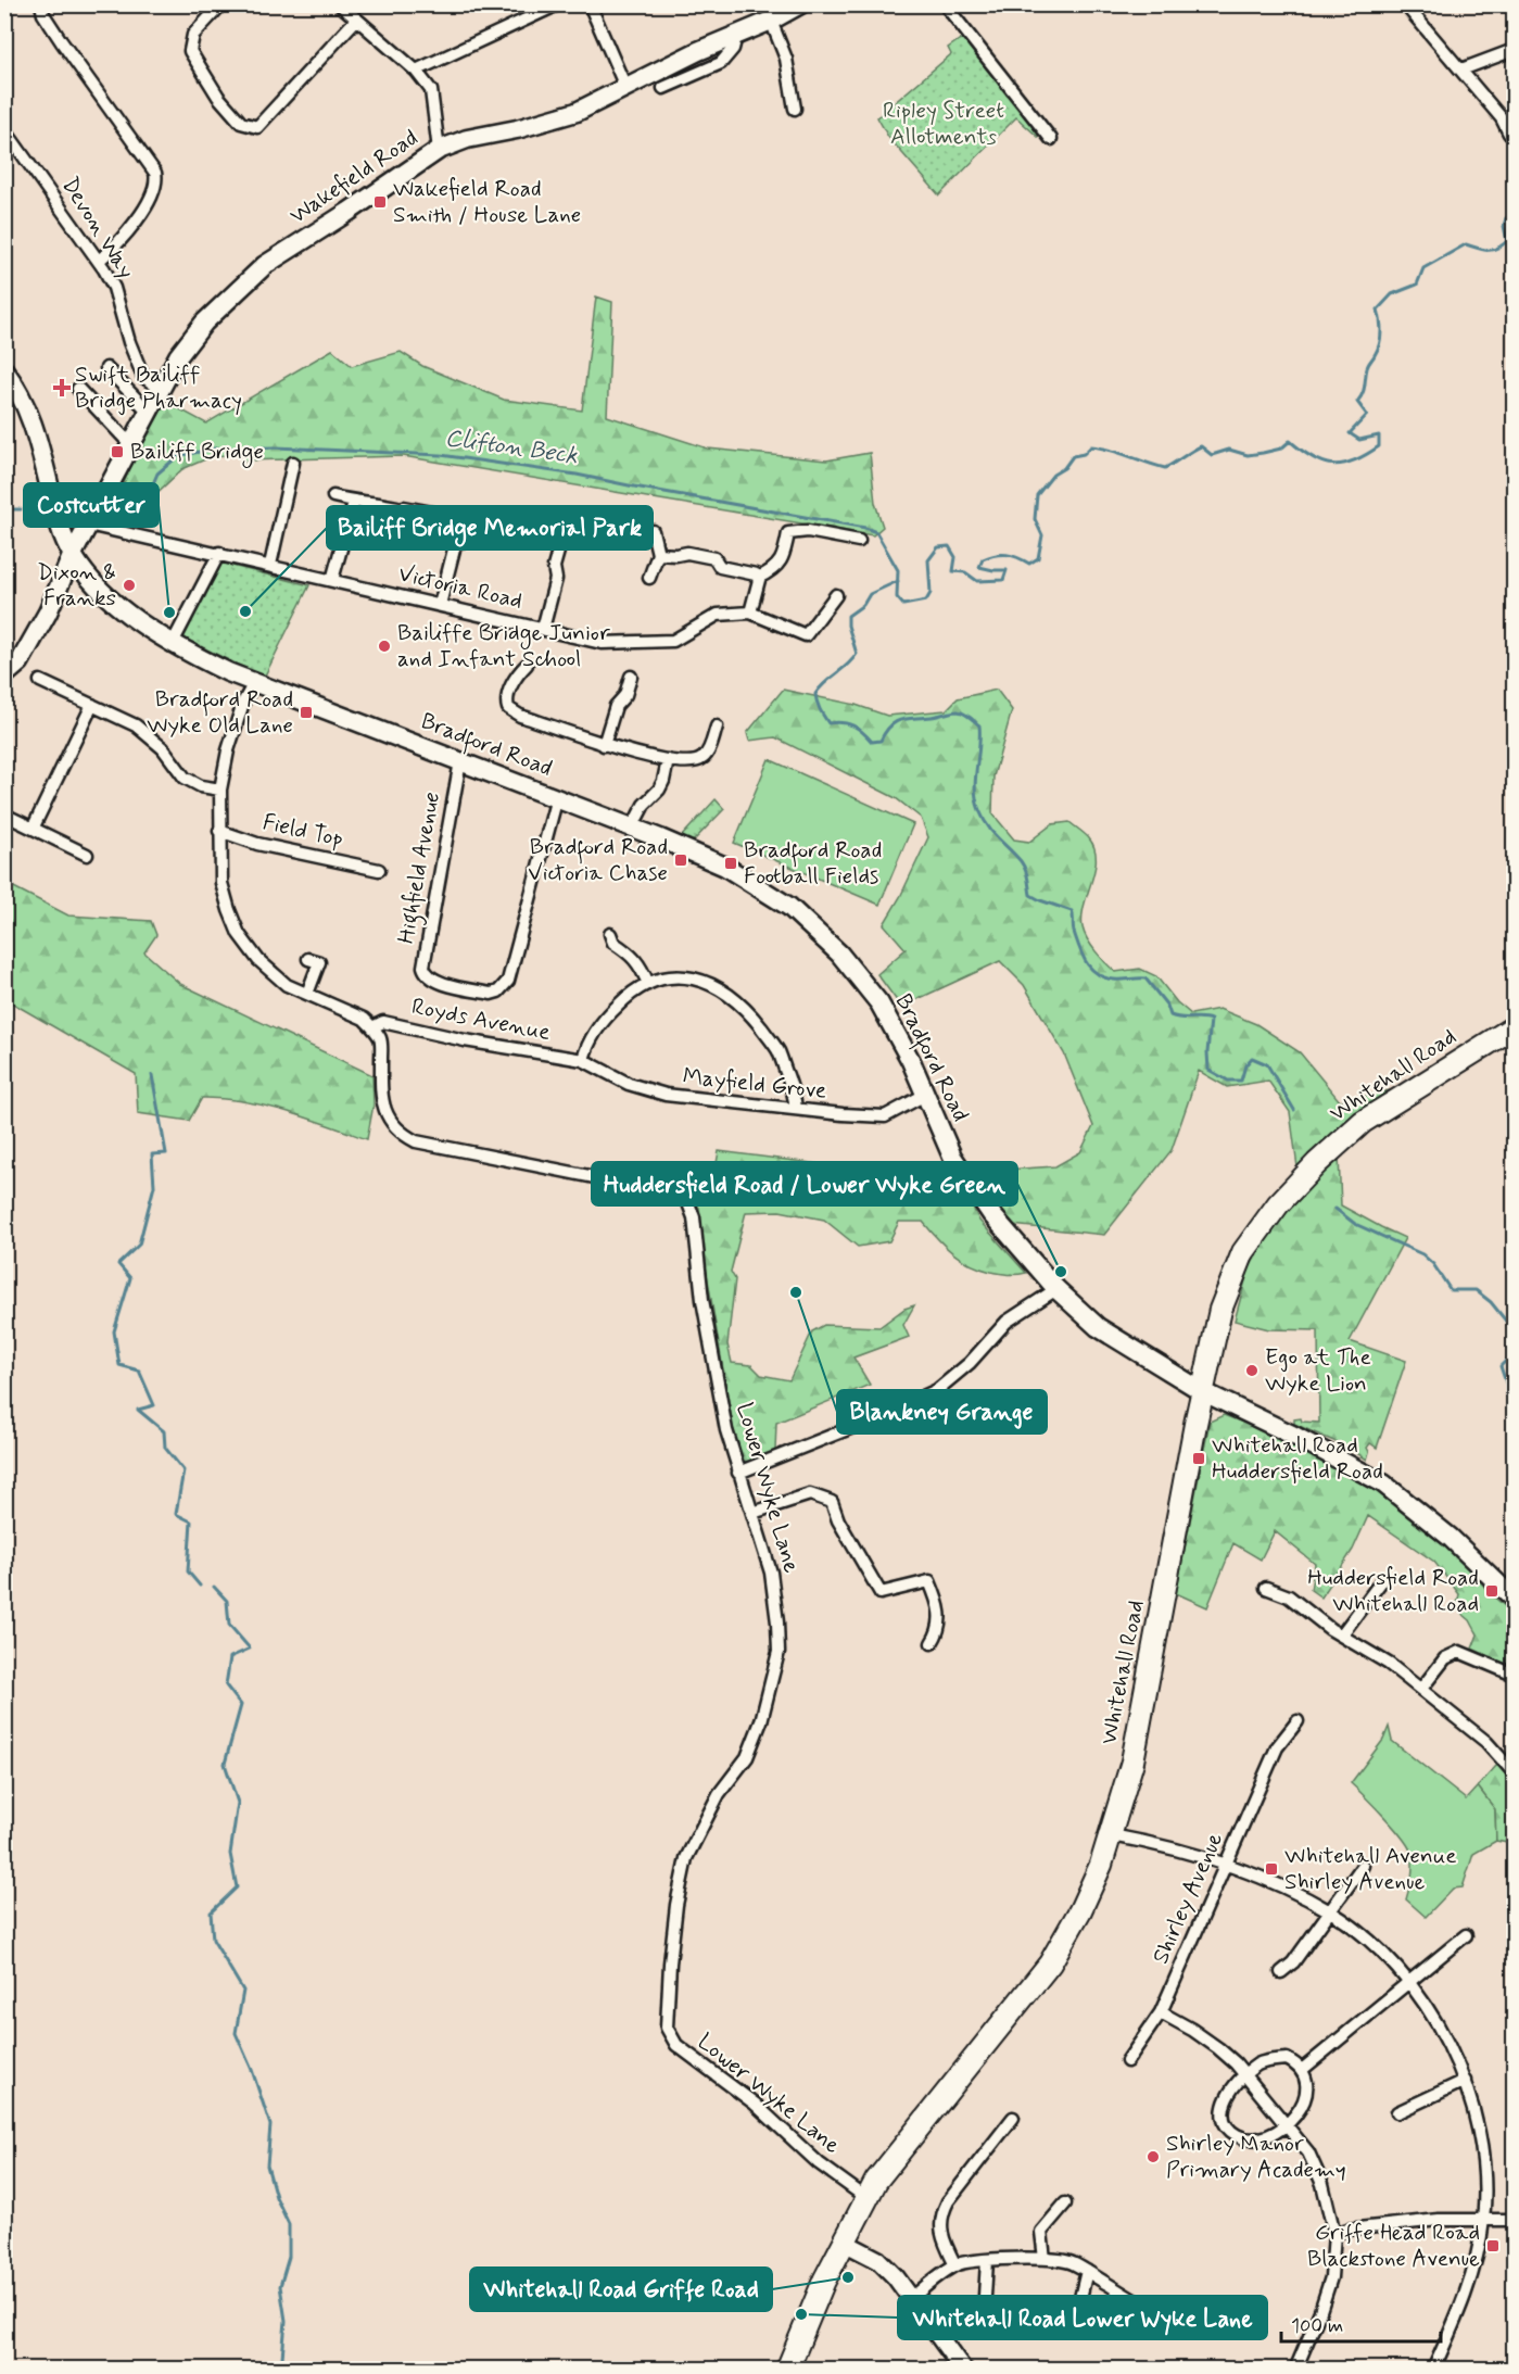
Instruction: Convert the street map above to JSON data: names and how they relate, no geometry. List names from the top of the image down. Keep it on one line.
{"streets":{"highway":["Whitehall Road"],"main road":["Wakefield Road","Bradford Road"],"street":["Devon Way","Victoria Road","Field Top","Highfield Avenue","Royds Avenue","Mayfield Grove","Lower Wyke Lane","Shirley Avenue"]},"crossings":[["Wakefield Road","Devon Way"],["Wakefield Road","Victoria Road"],["Wakefield Road","Bradford Road"],["Bradford Road","Highfield Avenue"],["Bradford Road","Whitehall Road"],["Bradford Road","Mayfield Grove"],["Royds Avenue","Mayfield Grove"],["Royds Avenue","Lower Wyke Lane"],["Whitehall Road","Lower Wyke Lane"]],"water":["Clifton Beck"],"parks":["Ripley Street Allotments"],"places":{"transit":["Wakefield Road Smith / House Lane","Bailiff Bridge","Bradford Road Wyke Old Lane","Bradford Road Victoria Chase","Bradford Road Football Fields","Whitehall Road Huddersfield Road","Huddersfield Road Whitehall Road","Whitehall Avenue Shirley Avenue","Griffe Head Road Blackstone Avenue"],"health":["Swift Bailiff Bridge Pharmacy"],"other":["Dixon & Franks","Bailiff Bridge Memorial Park","Costcutter","Bailiffe Bridge Junior and Infant School","Huddersfield Road / Lower Wyke Green","Blankney Grange","Ego at The Wyke Lion","Shirley Manor Primary Academy","Whitehall Road Griffe Road","Whitehall Road Lower Wyke Lane"]},"scale_bar":"100 m"}
